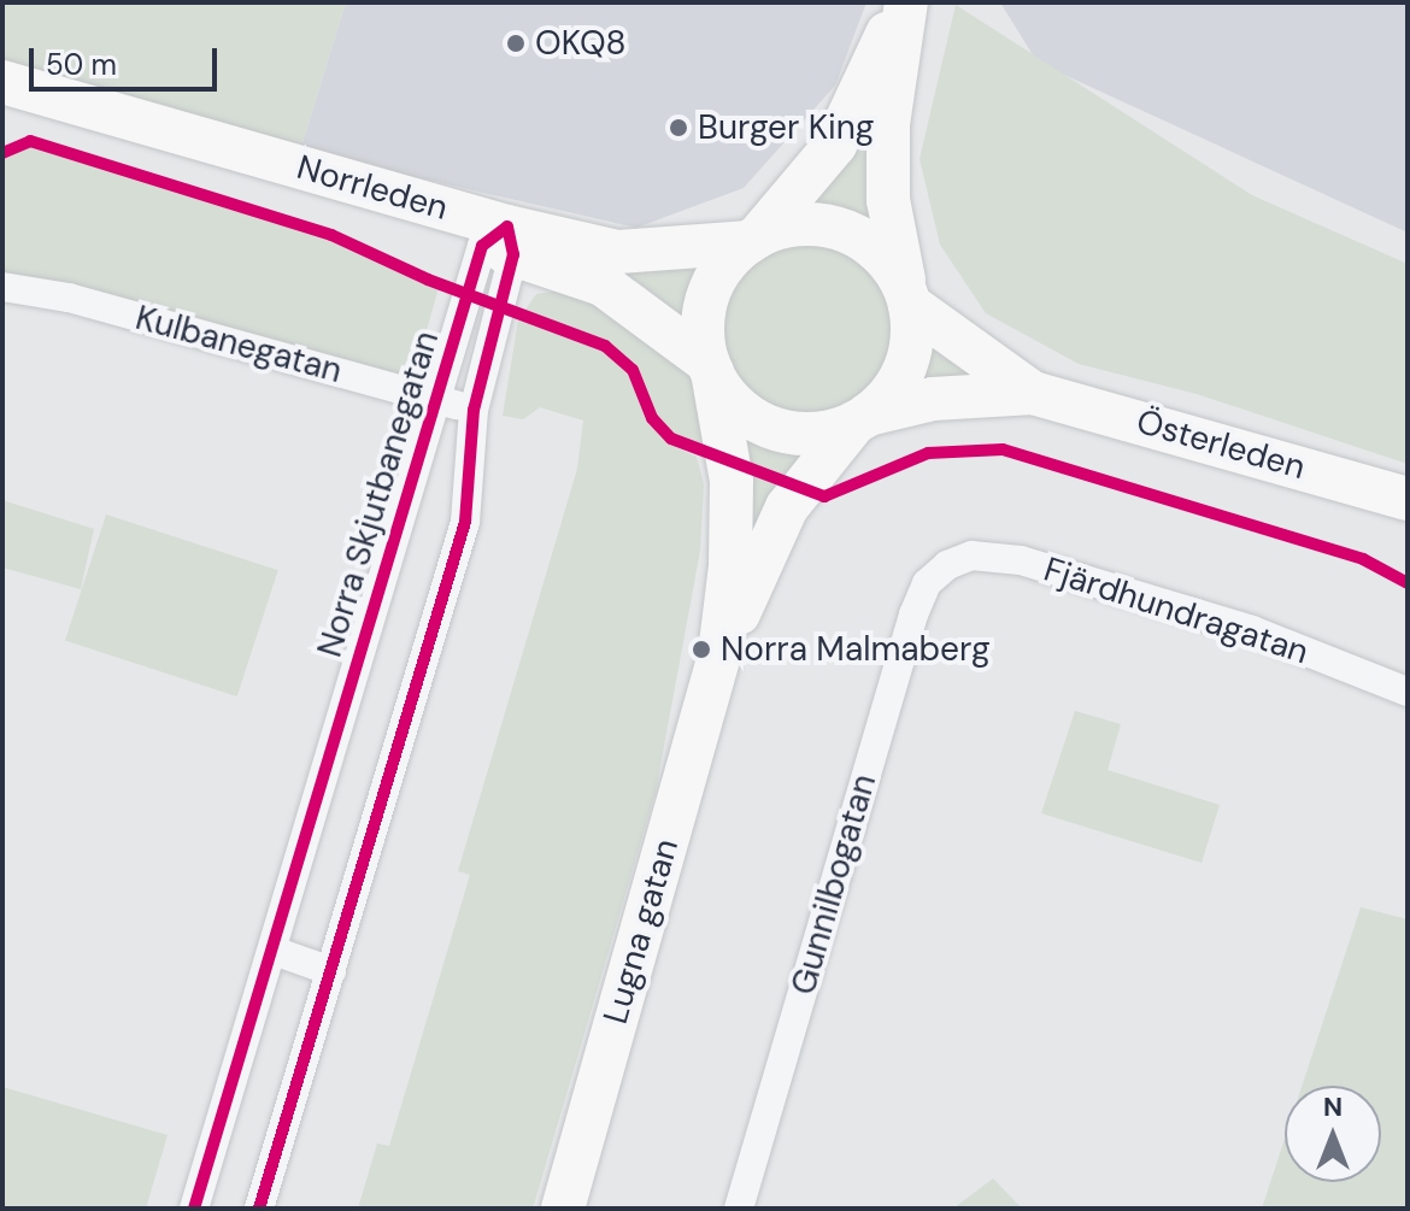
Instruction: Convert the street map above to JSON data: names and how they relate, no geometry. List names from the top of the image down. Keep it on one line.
{"streets":{"main road":["Norrleden","Österleden","Lugna gatan"],"street":["Kulbanegatan","Norra Skjutbanegatan","Fjärdhundragatan","Gunnilbogatan"]},"crossings":[["Norrleden","Österleden"],["Norrleden","Norra Skjutbanegatan"],["Norrleden","Lugna gatan"],["Kulbanegatan","Norra Skjutbanegatan"],["Österleden","Lugna gatan"],["Fjärdhundragatan","Gunnilbogatan"]],"places":["OKQ8","Burger King","Norra Malmaberg"],"scale_bar":"50 m","north":"top"}
